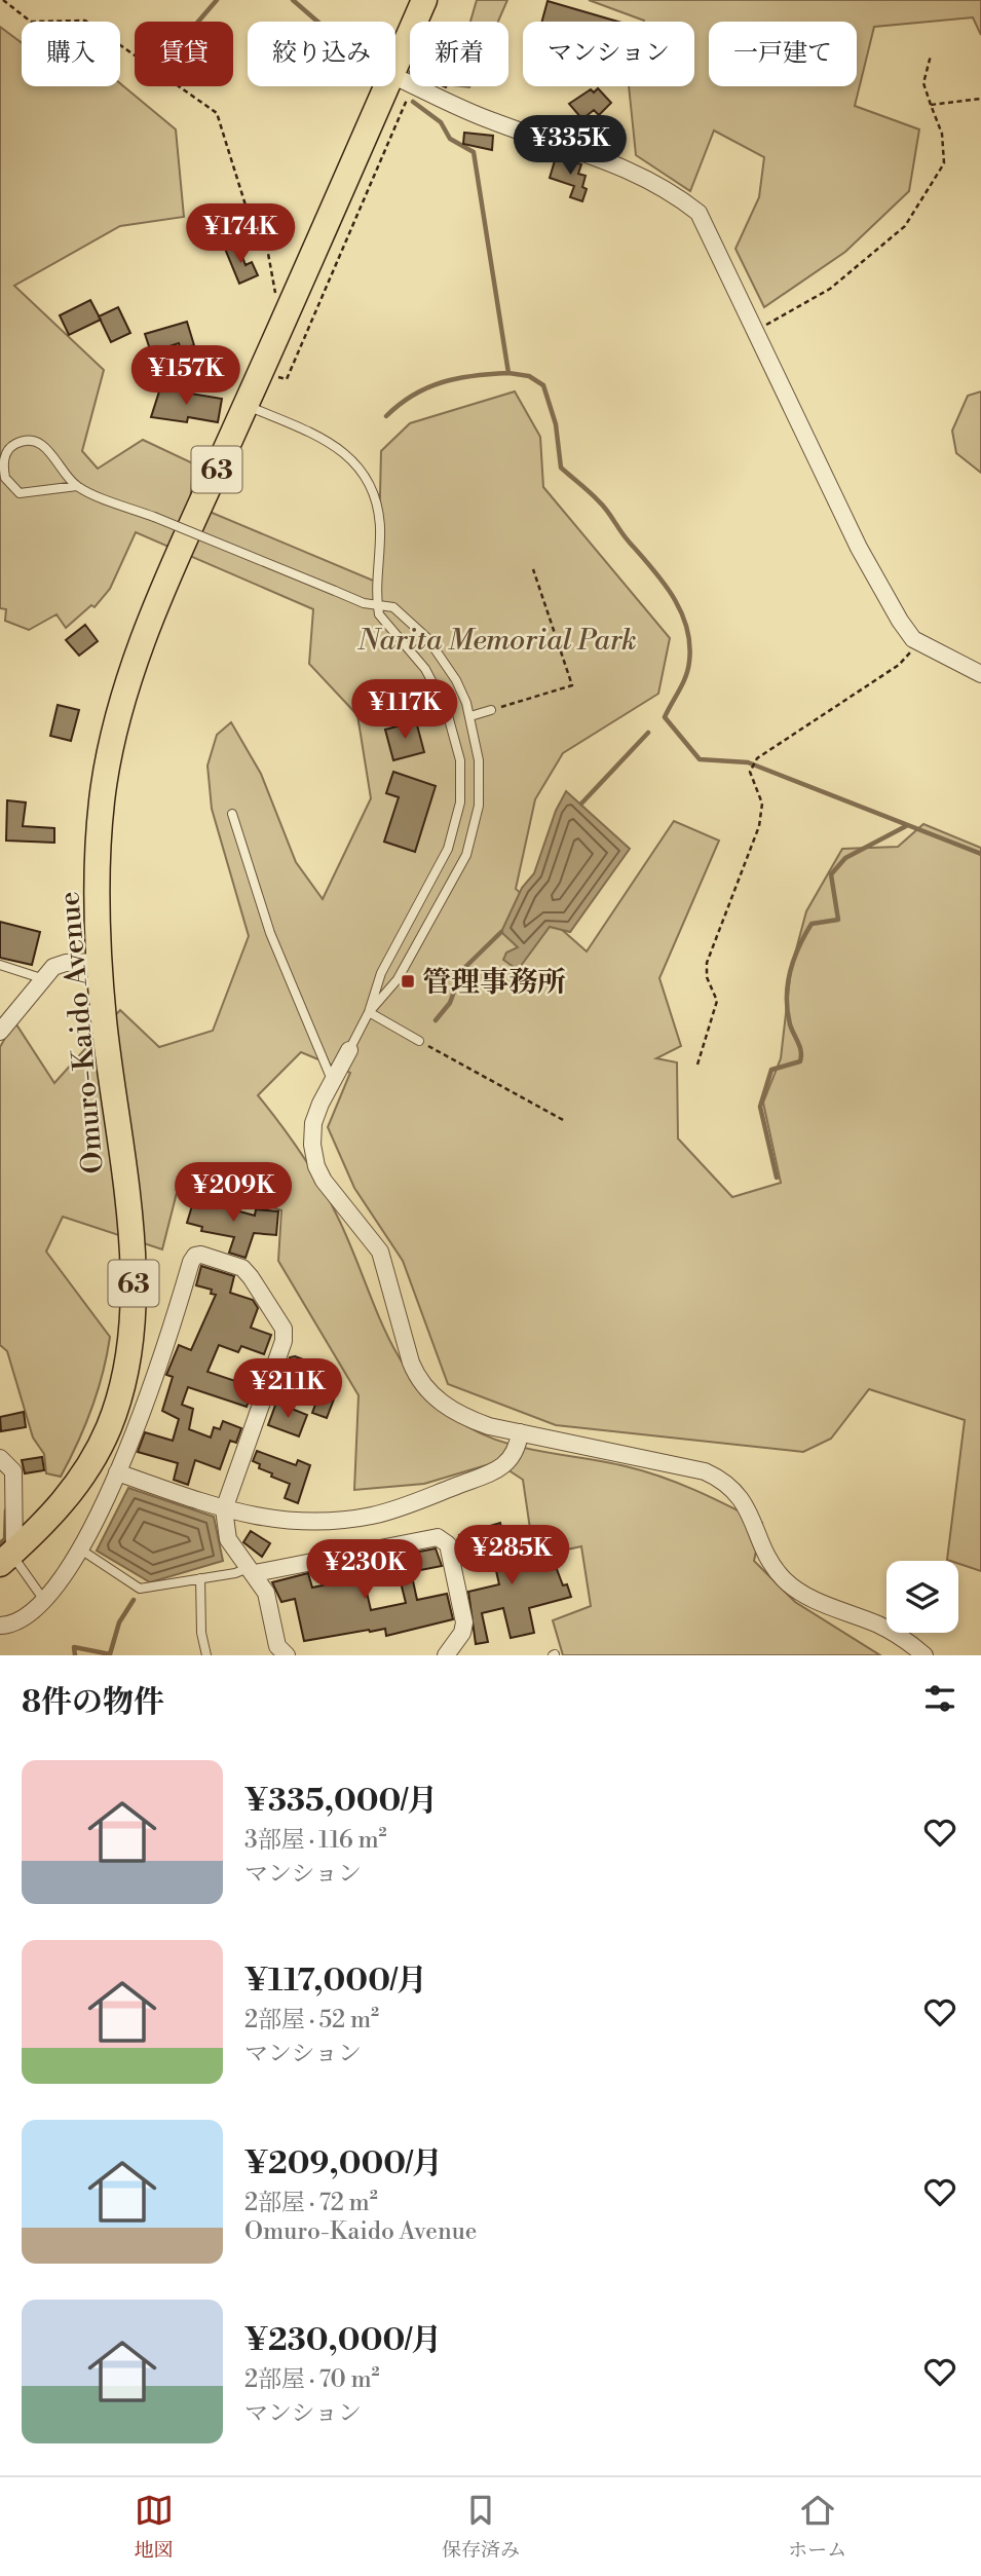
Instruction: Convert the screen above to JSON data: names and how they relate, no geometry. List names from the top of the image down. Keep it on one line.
{"streets":{"main road":["63","Omuro-Kaido Avenue"]},"parks":["Narita Memorial Park"],"places":{"transit":["管理事務所"]},"page":{"chip":["購入","賃貸","絞り込み","新着","マンション","一戸建て"],"price":["¥335K","¥174K","¥157K","¥117K","¥209K","¥211K","¥285K","¥230K"],"heading":"8件の物件","list":[{"name":"¥335,000/月","note":"3部屋 · 116 m² · マンション"},{"name":"¥117,000/月","note":"2部屋 · 52 m² · マンション"},{"name":"¥209,000/月","note":"2部屋 · 72 m² · Omuro-Kaido Avenue"},{"name":"¥230,000/月","note":"2部屋 · 70 m² · マンション"}],"tabs":["地図","保存済み","ホーム"]}}
